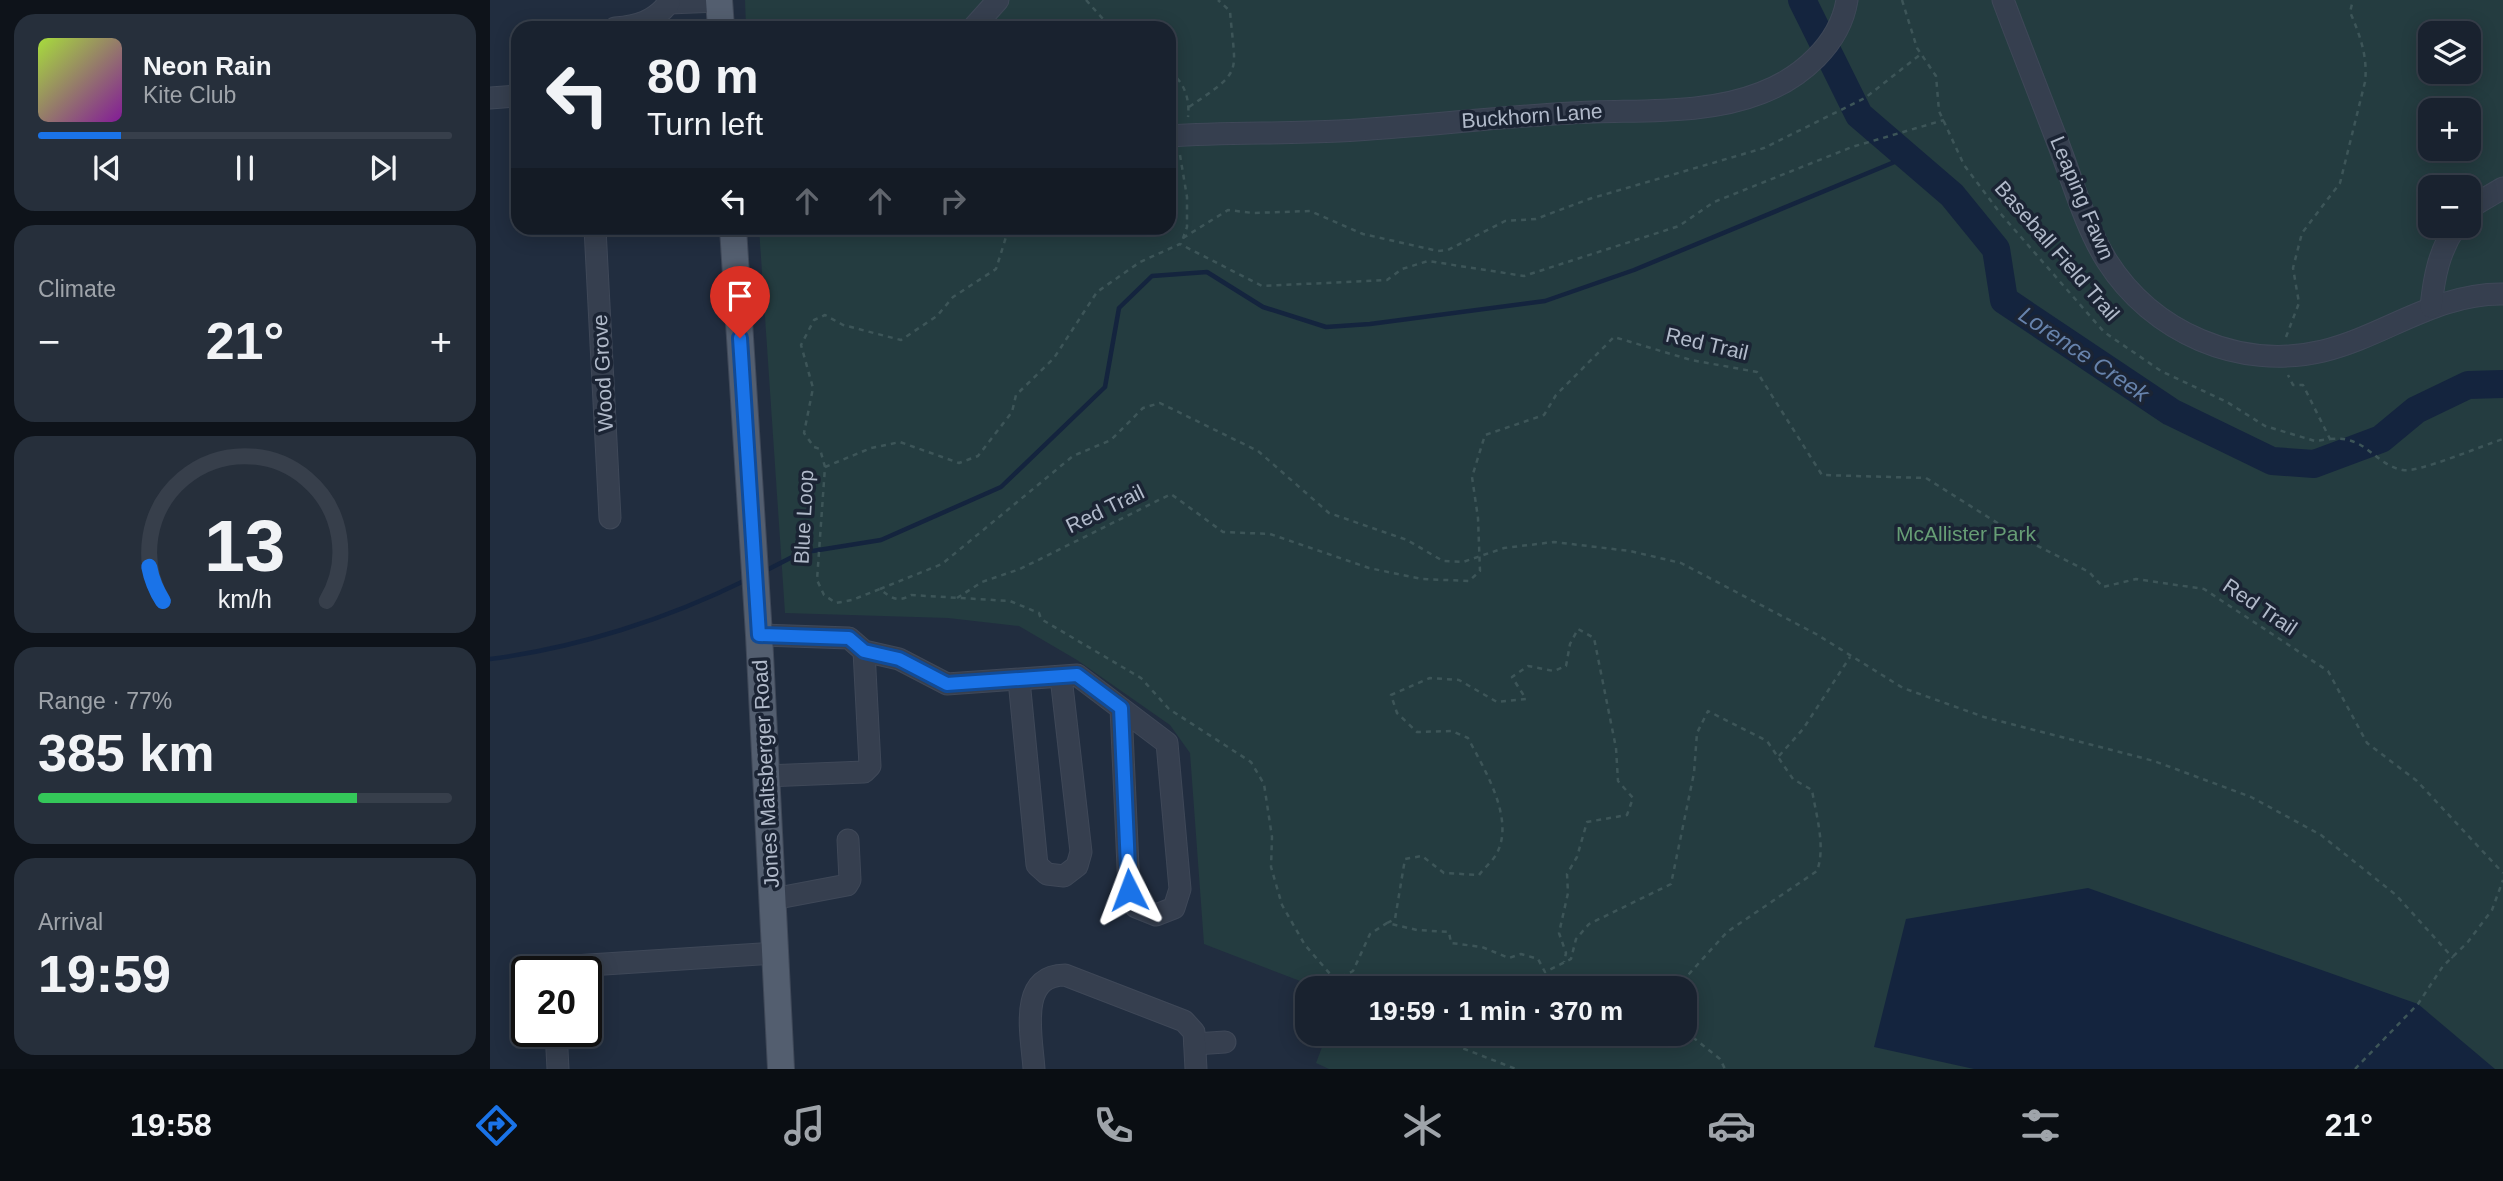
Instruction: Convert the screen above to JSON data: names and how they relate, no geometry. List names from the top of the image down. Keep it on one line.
{"streets":{"main road":["Jones Maltsberger Road"],"street":["Buckhorn Lane","Leaping Fawn","Wood Grove"],"path":["Baseball Field Trail","Red Trail","Blue Loop"]},"water":["Lorence Creek"],"parks":["McAllister Park"],"page":{"map_buttons":["+","−"],"turn":["80 m","Turn left"],"song":["Neon Rain","Kite Club"],"tile":["Climate",["Range · 77%","385 km"],["Arrival","19:59"]],"heat":["−","21°","+"],"limit":"20","trip":"19:59 · 1 min · 370 m","tabs":["19:58","21°"],"gauge":["13","km/h"]}}
